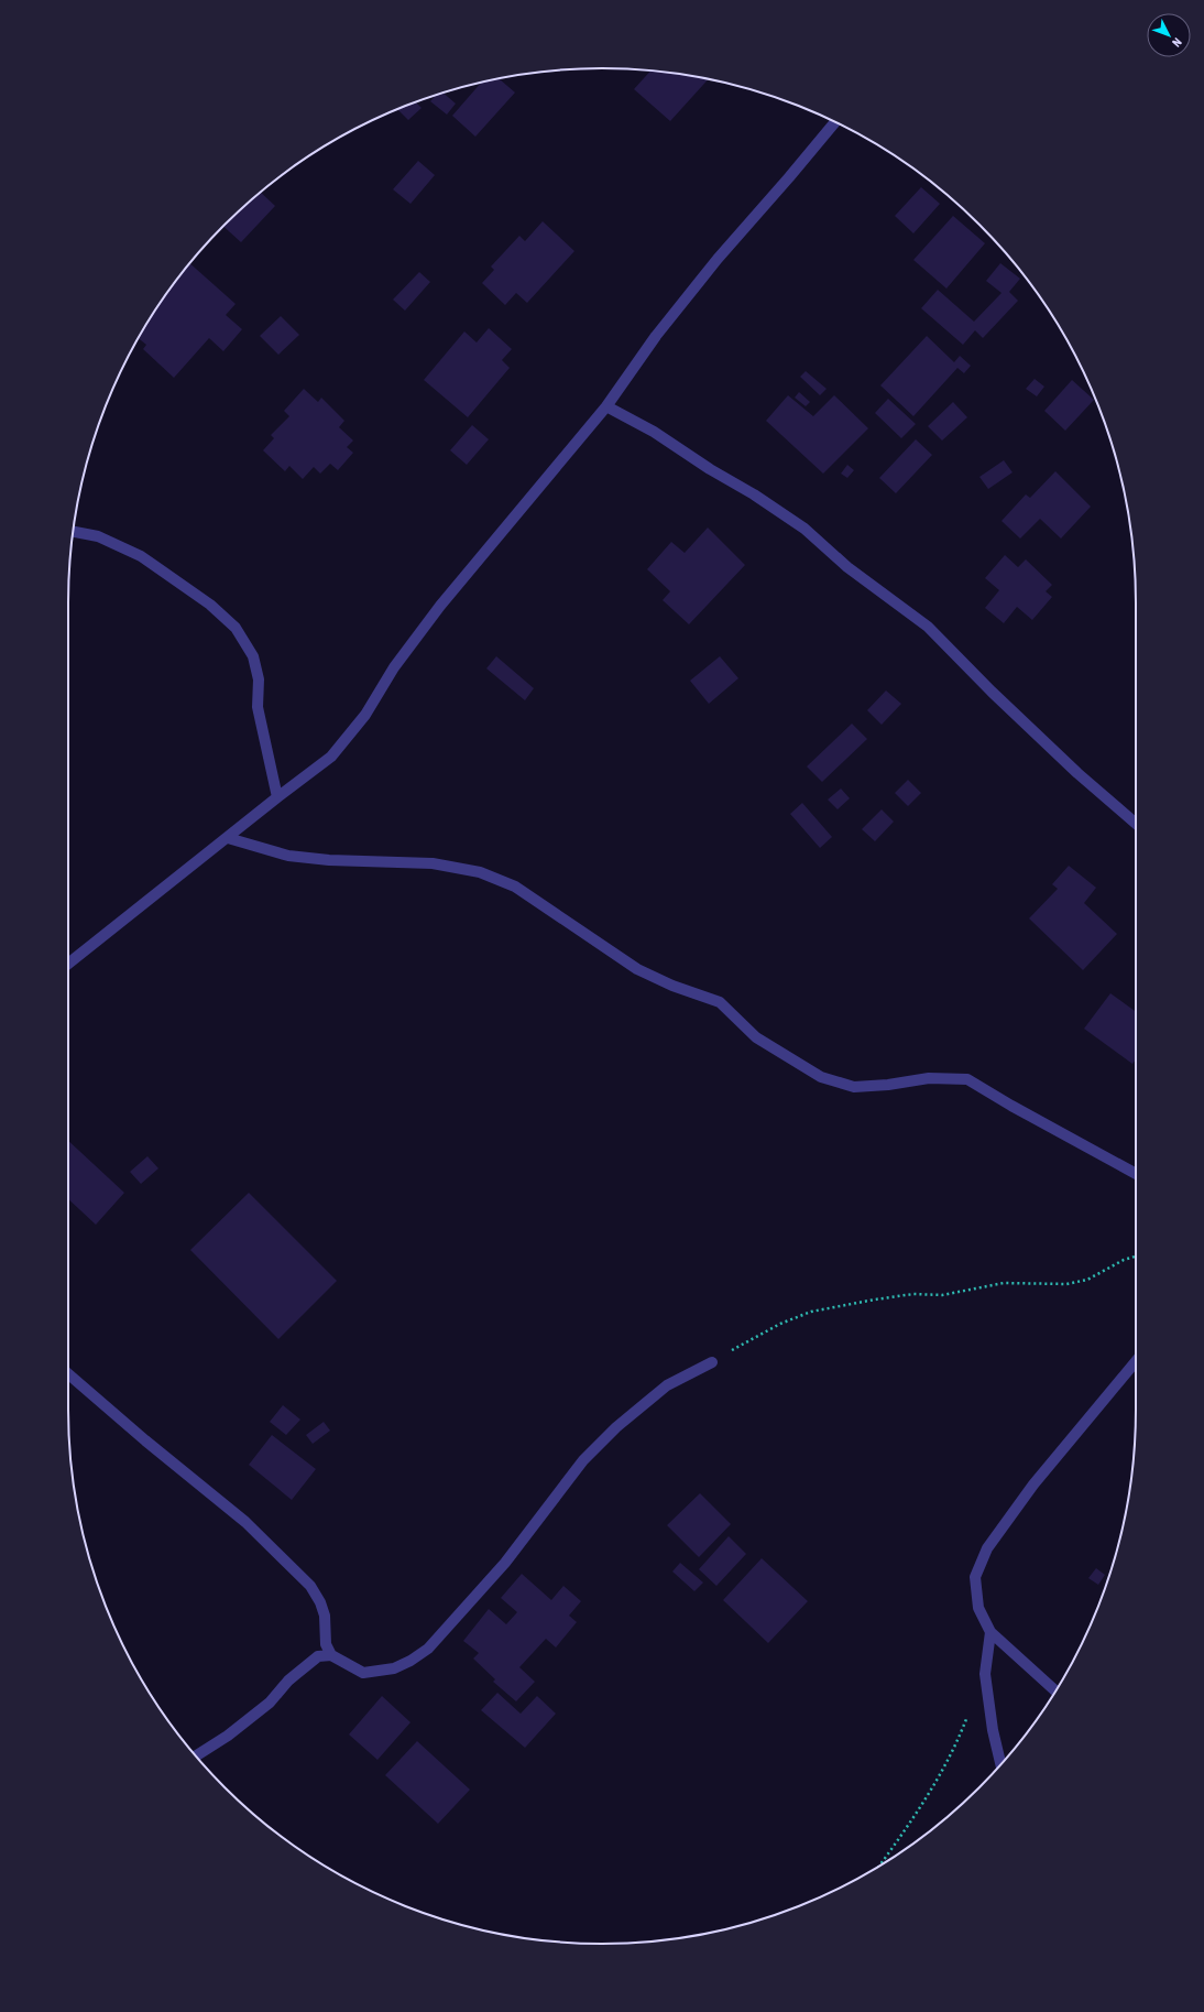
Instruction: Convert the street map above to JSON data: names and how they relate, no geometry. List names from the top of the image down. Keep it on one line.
{"north":"bottom right"}
